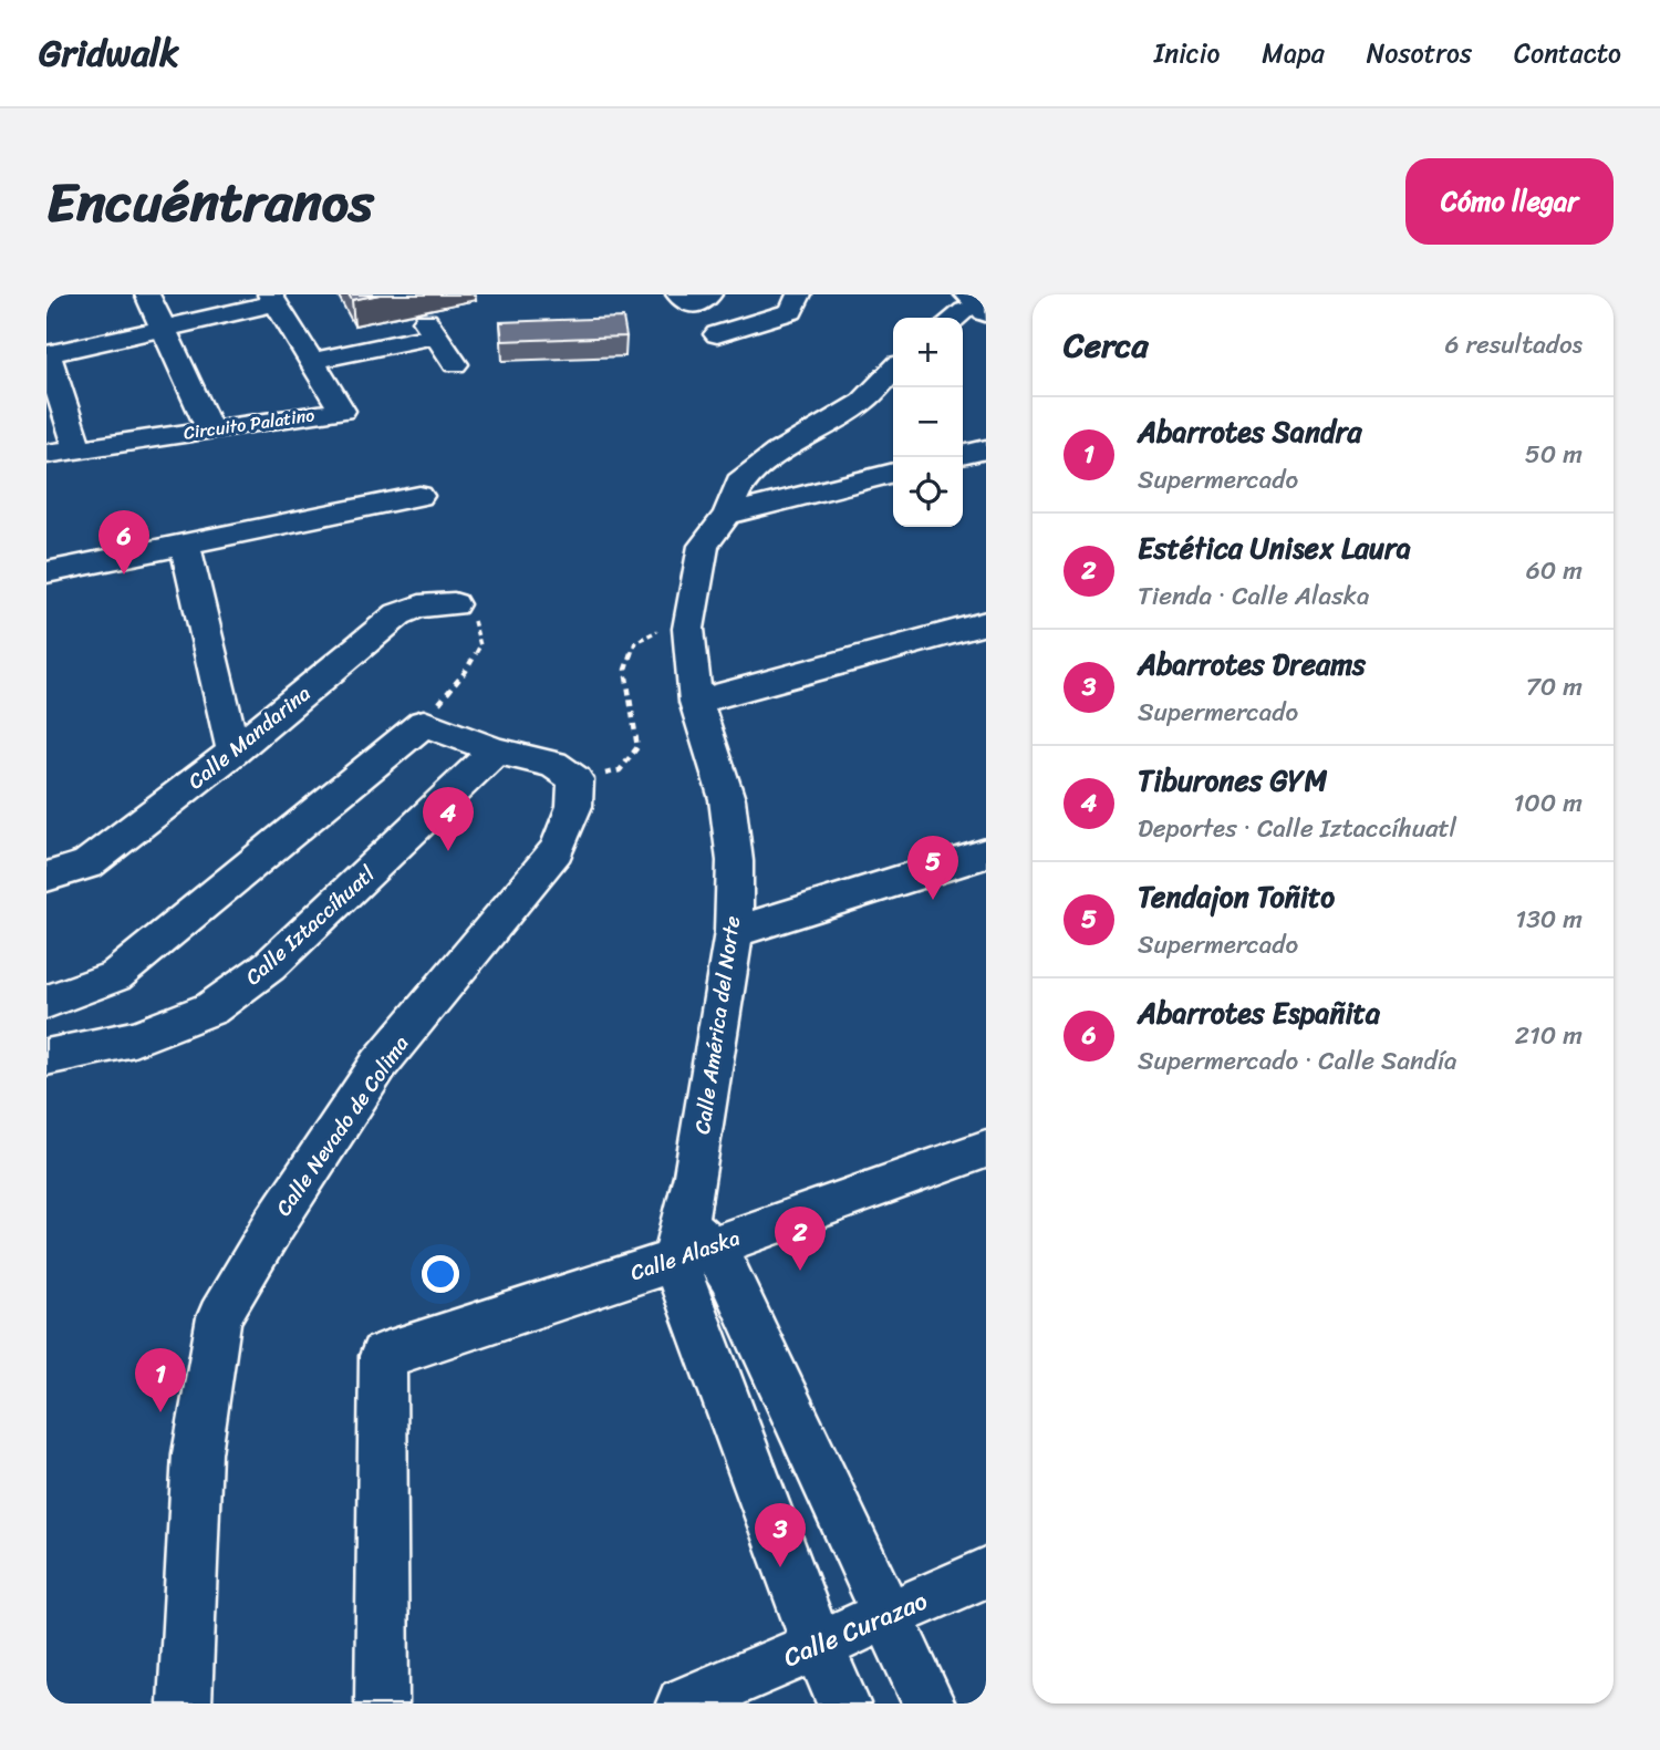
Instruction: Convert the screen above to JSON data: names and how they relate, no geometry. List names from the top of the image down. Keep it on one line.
{"streets":{"street":["Circuito Palatino","Calle Mandarina","Calle Iztaccíhuatl","Calle América del Norte","Calle Nevado de Colima","Calle Alaska","Calle Curazao"]},"crossings":[["Calle América del Norte","Calle Alaska"],["Calle América del Norte","Calle Curazao"]],"page":{"header":"Gridwalk","nav":["Inicio","Mapa","Nosotros","Contacto"],"title":"Encuéntranos","buttons":"Cómo llegar","heading":["Cerca","6 resultados"],"map_buttons":["+","−"],"list":[{"mark":"1","name":"Abarrotes Sandra","note":"Supermercado","value":"50 m"},{"mark":"2","name":"Estética Unisex Laura","note":"Tienda · Calle Alaska","value":"60 m"},{"mark":"3","name":"Abarrotes Dreams","note":"Supermercado","value":"70 m"},{"mark":"4","name":"Tiburones GYM","note":"Deportes · Calle Iztaccíhuatl","value":"100 m"},{"mark":"5","name":"Tendajon Toñito","note":"Supermercado","value":"130 m"},{"mark":"6","name":"Abarrotes Españita","note":"Supermercado · Calle Sandía","value":"210 m"}],"pins":["6","4","5","2","1","3"]}}
